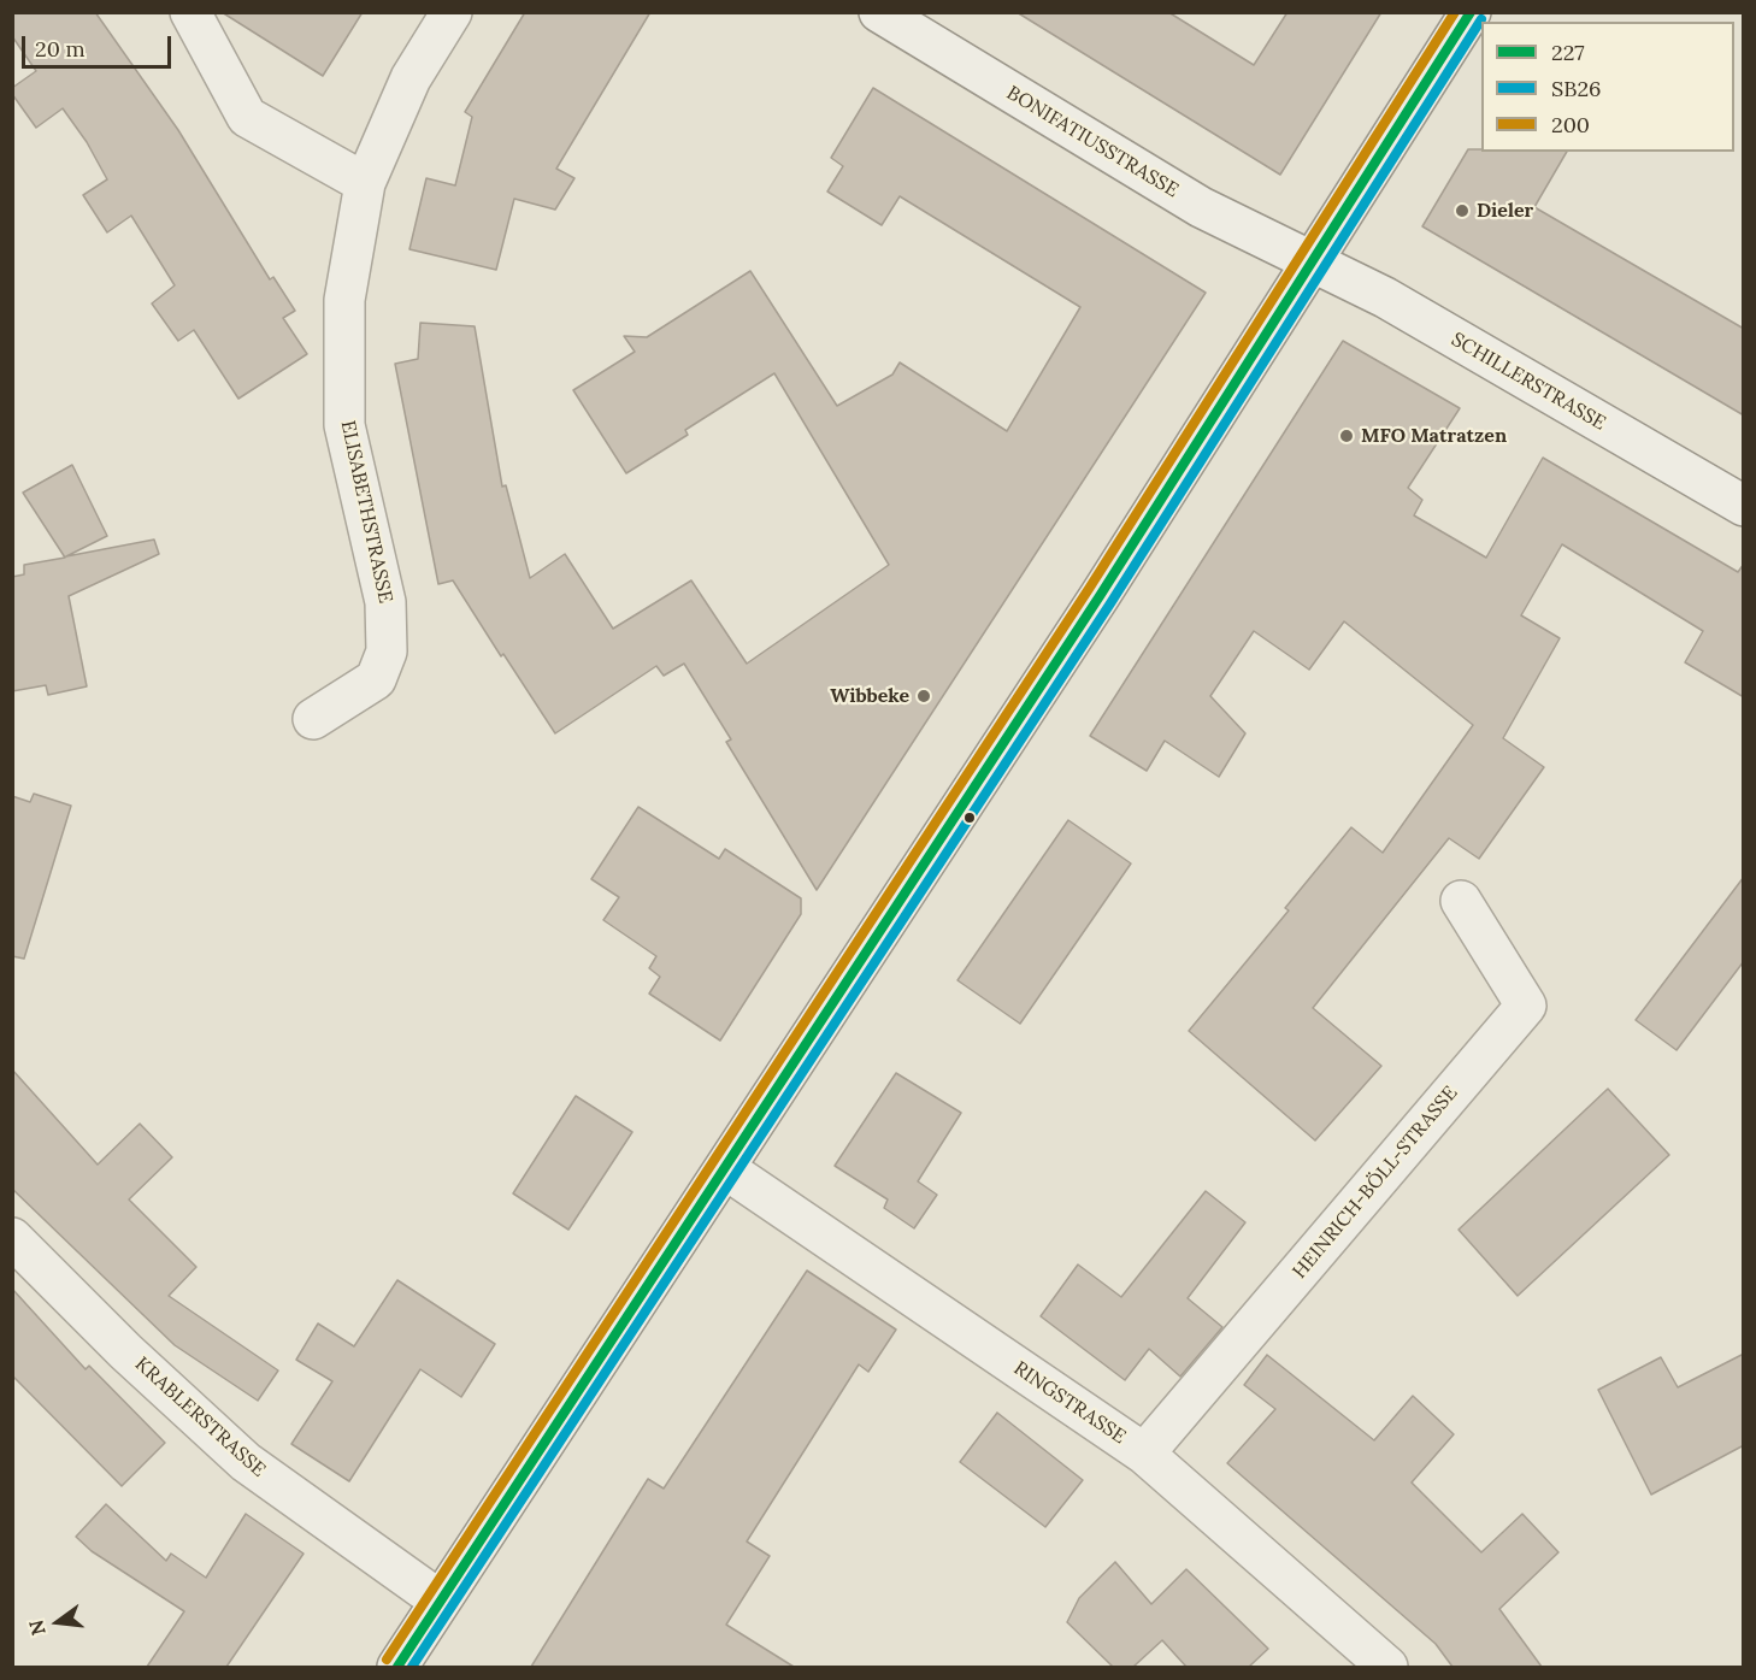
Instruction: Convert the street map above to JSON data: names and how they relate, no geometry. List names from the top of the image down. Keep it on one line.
{"streets":{"street":["BONIFATIUSSTRASSE","SCHILLERSTRASSE","ELISABETHSTRASSE","HEINRICH-BÖLL-STRASSE","RINGSTRASSE","KRABLERSTRASSE"]},"crossings":[["BONIFATIUSSTRASSE","SCHILLERSTRASSE"],["HEINRICH-BÖLL-STRASSE","RINGSTRASSE"]],"places":["Dieler","MFO Matratzen","Wibbeke"],"lines":["transit line 227","transit line 200","transit line SB26"],"legend":["227","SB26","200"],"scale_bar":"20 m","north":"left"}
